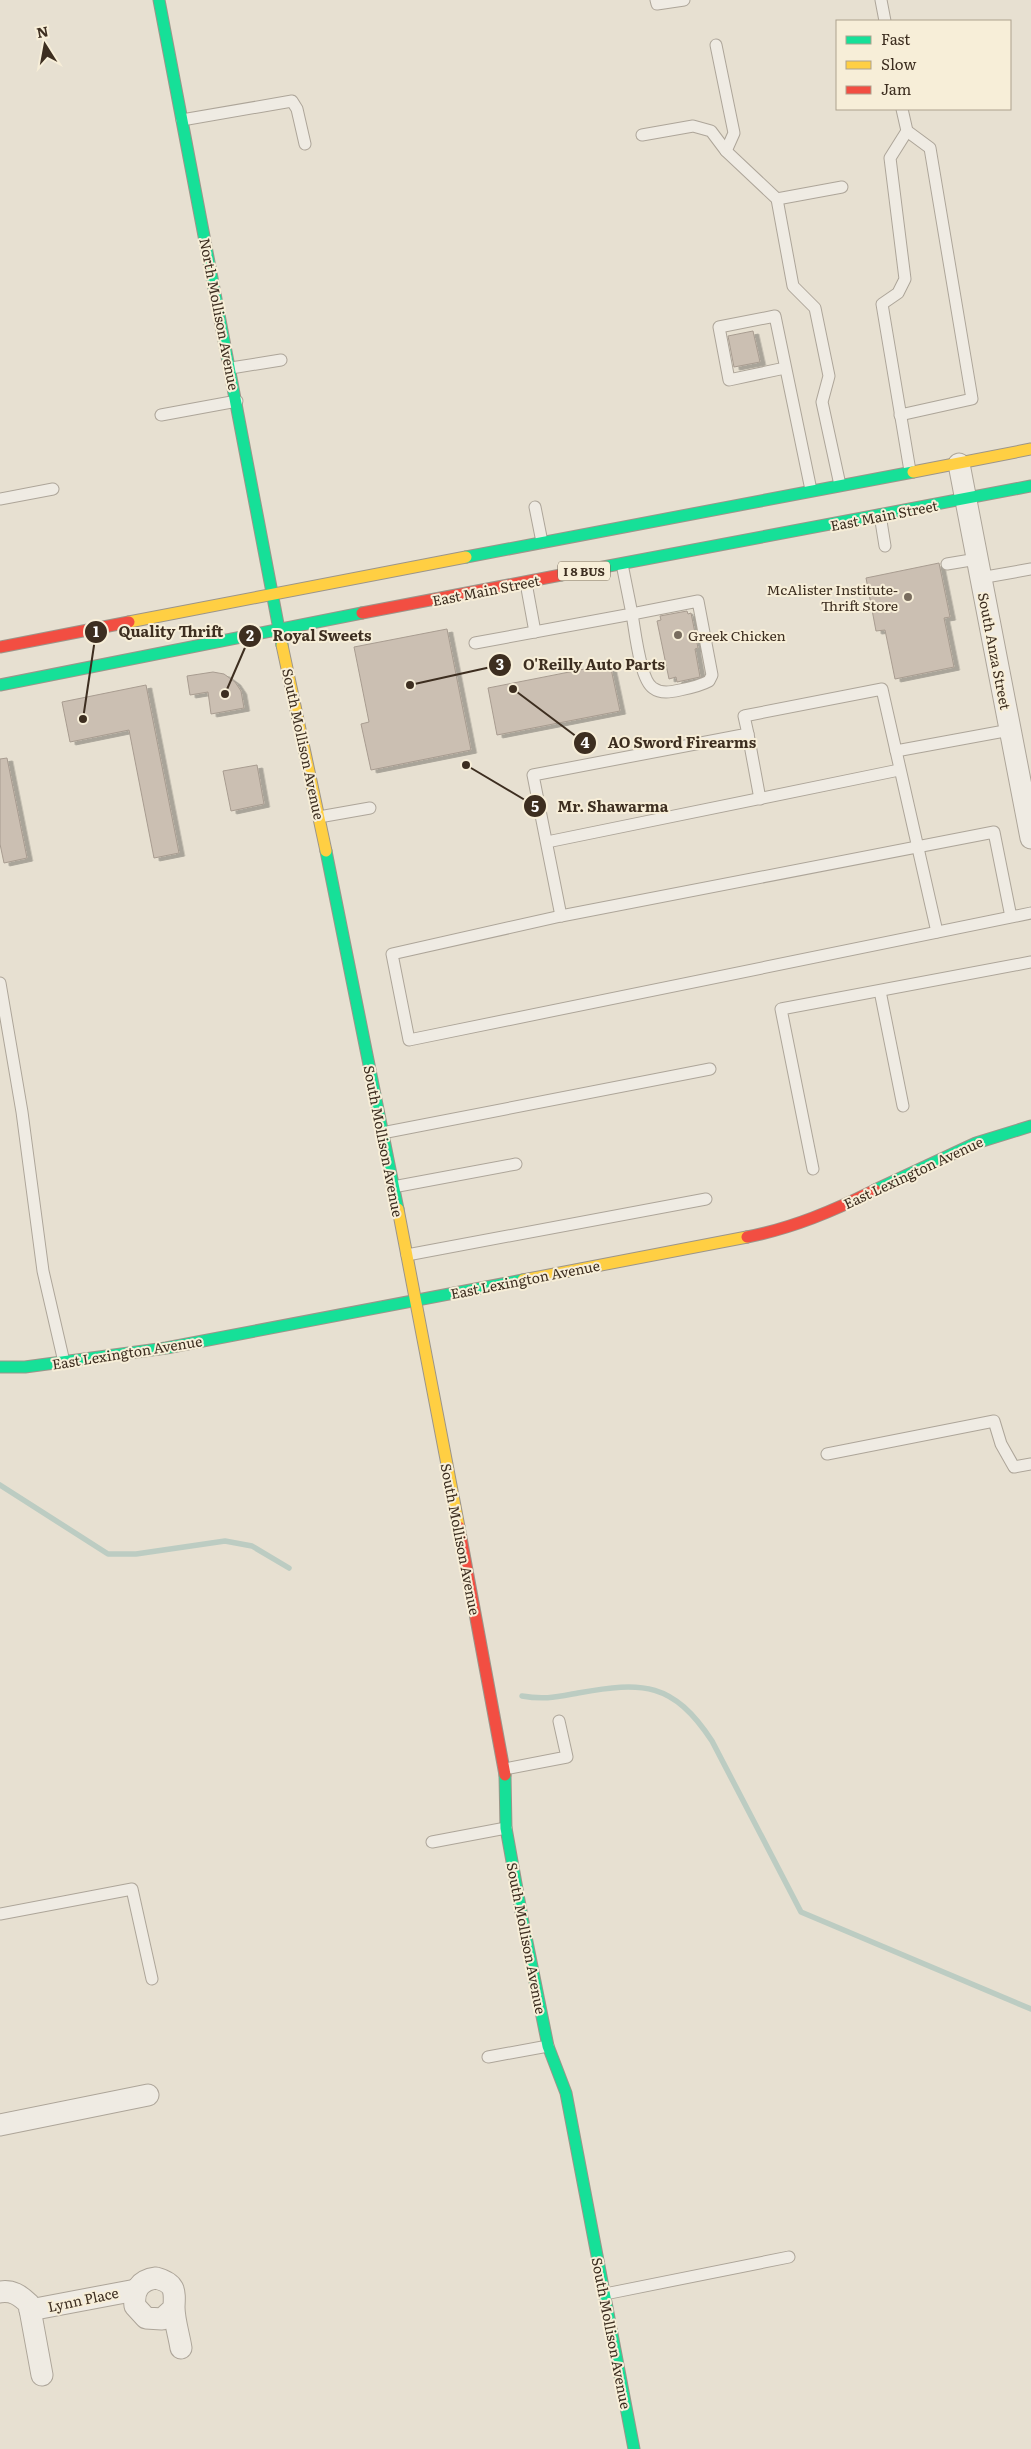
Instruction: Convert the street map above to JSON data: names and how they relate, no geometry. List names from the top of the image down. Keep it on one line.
{"streets":{"main road":["North Mollison Avenue","East Main Street","I 8 BUS","South Mollison Avenue","East Lexington Avenue"],"street":["South Anza Street","Lynn Place"]},"crossings":[["North Mollison Avenue","East Main Street"],["North Mollison Avenue","South Mollison Avenue"],["East Main Street","South Anza Street"],["East Main Street","South Mollison Avenue"],["South Mollison Avenue","East Lexington Avenue"]],"places":["McAlister Institute- Thrift Store","Greek Chicken","O'Reilly Auto Parts","AO Sword Firearms","Royal Sweets","Quality Thrift","Mr. Shawarma"],"legend":["Fast","Slow","Jam"],"north":"top"}
